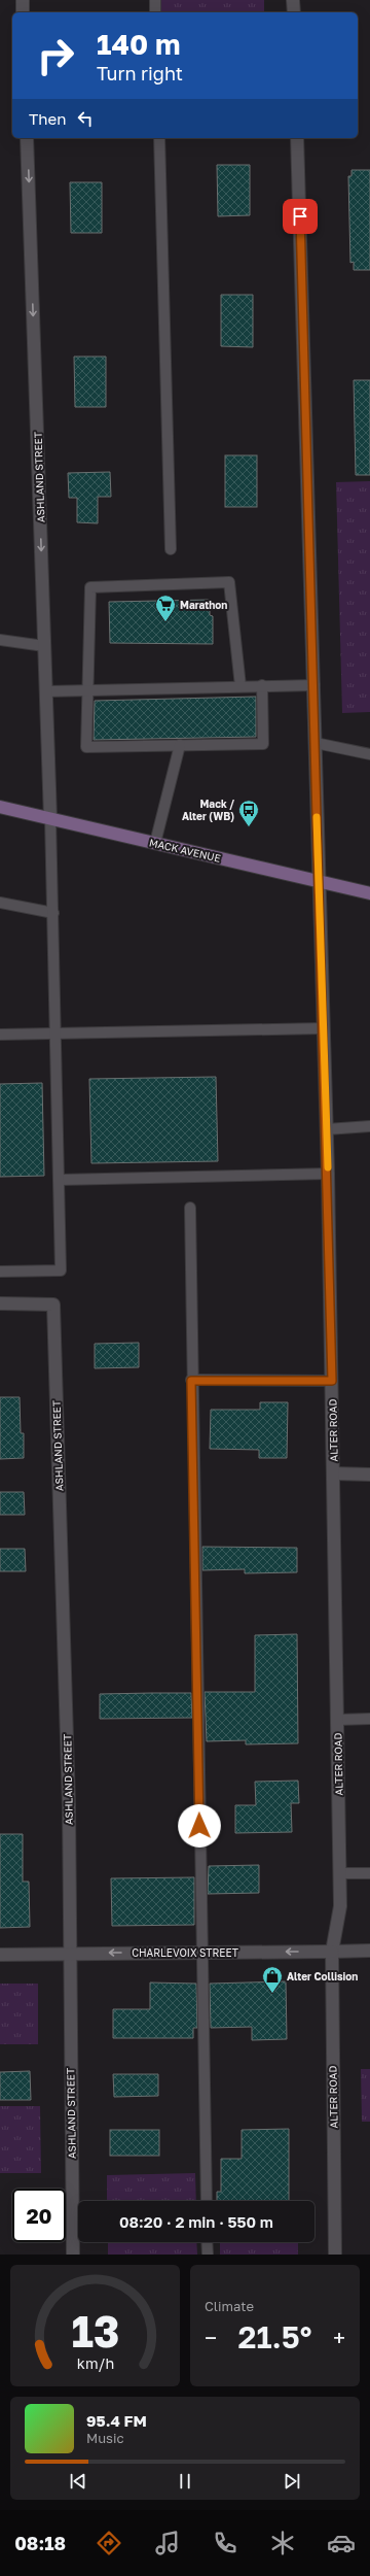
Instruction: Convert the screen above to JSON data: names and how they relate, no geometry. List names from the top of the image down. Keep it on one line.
{"streets":{"main road":["MACK AVENUE"],"street":["ASHLAND STREET","ALTER ROAD","CHARLEVOIX STREET"]},"crossings":[["ASHLAND STREET","MACK AVENUE"],["ASHLAND STREET","CHARLEVOIX STREET"],["MACK AVENUE","ALTER ROAD"],["ALTER ROAD","CHARLEVOIX STREET"]],"one_way":["CHARLEVOIX STREET"],"places":{"supermarket":["Marathon"],"bus stop":["Mack / Alter (WB)"],"shop":["Alter Collision"]},"page":{"turn":["140 m","Turn right"],"then":"Then","limit":"20","trip":"08:20 · 2 min · 550 m","tile":"Climate","heat":["−","21.5°","+"],"song":["95.4 FM","Music"],"tabs":"08:18","gauge":["13","km/h"]}}
